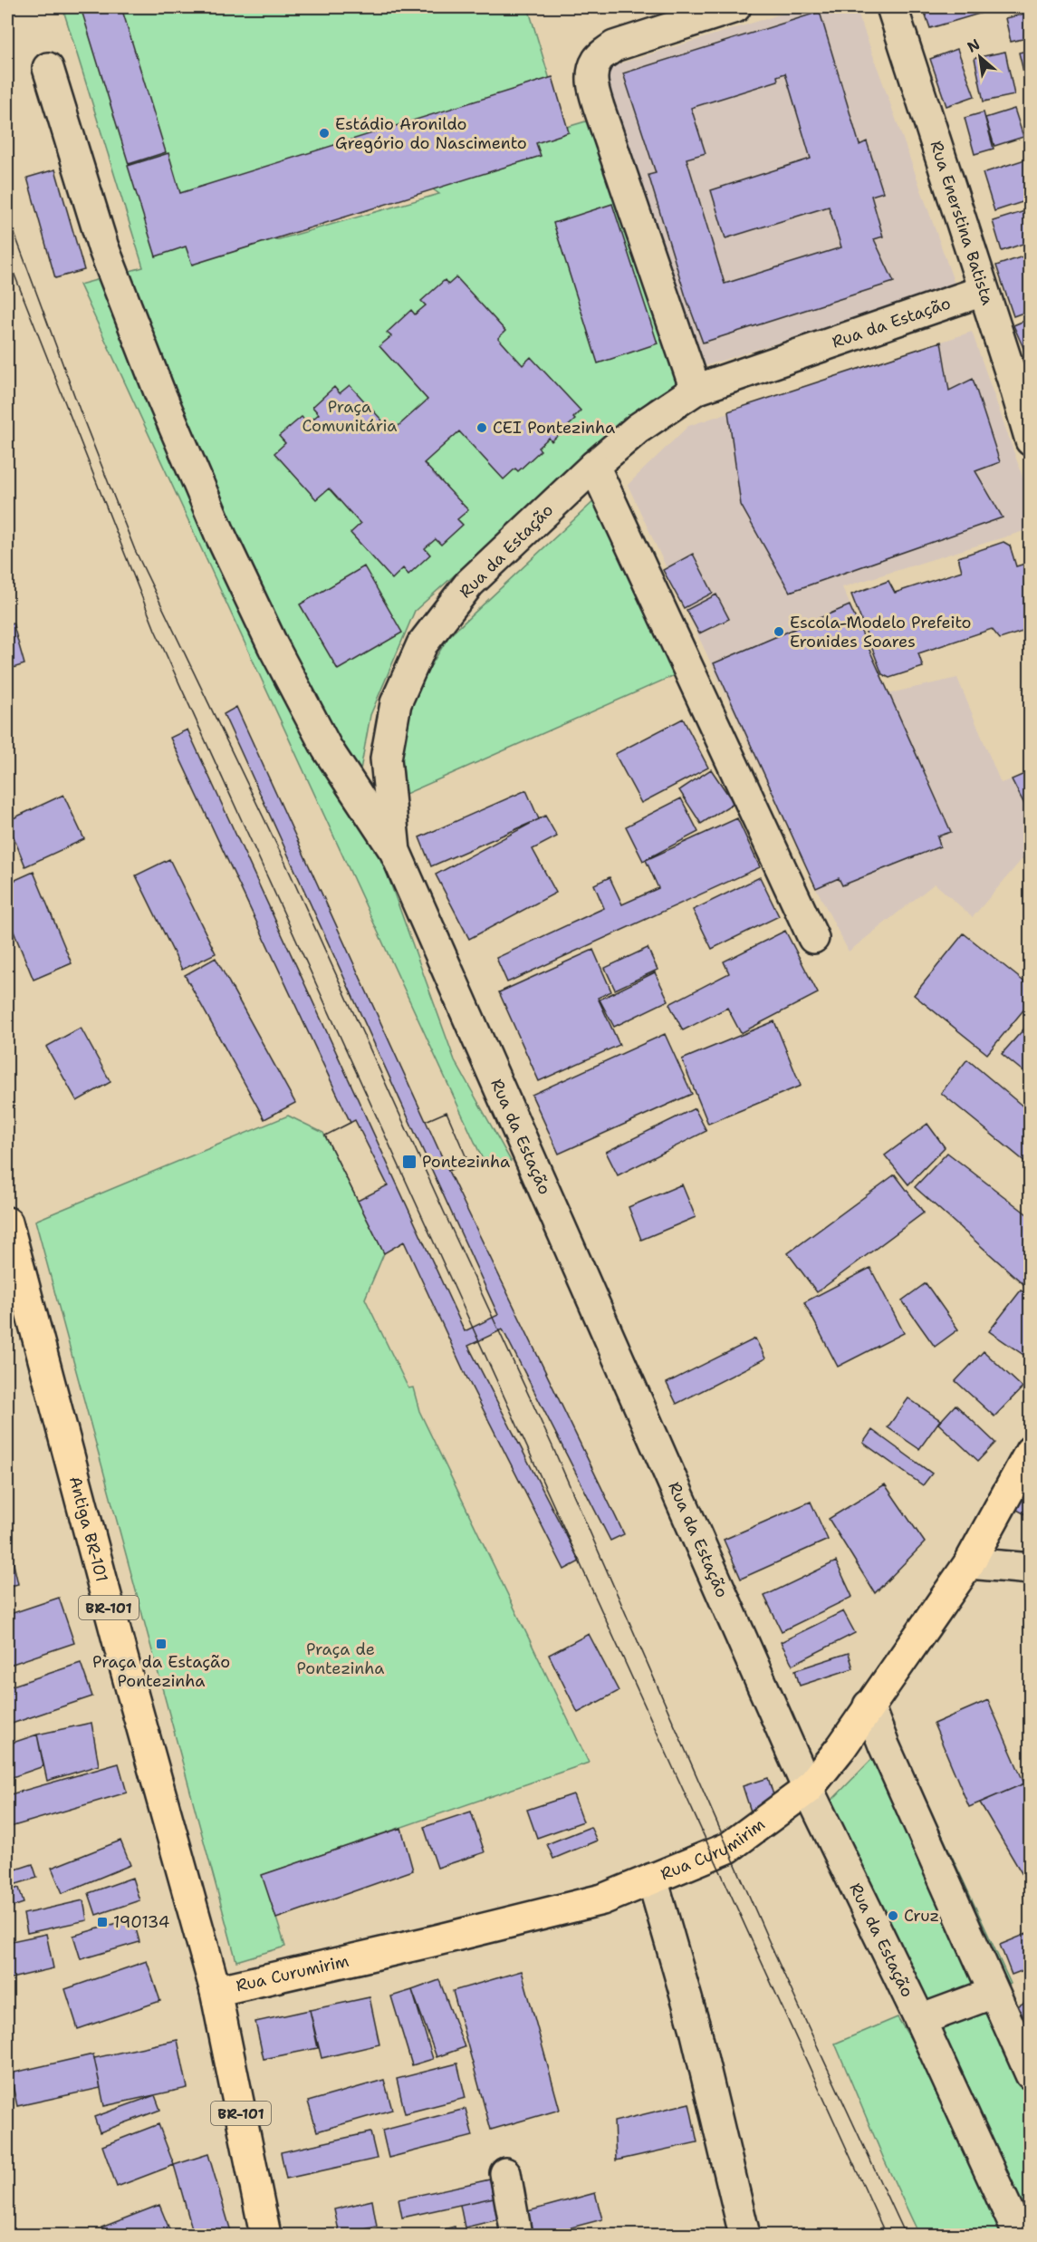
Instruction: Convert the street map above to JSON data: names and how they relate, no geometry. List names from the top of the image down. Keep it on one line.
{"streets":{"main road":["Antiga BR-101","BR-101","Rua Curumirim"],"street":["Rua Enerstina Batista","Rua da Estação"]},"crossings":[["Rua Enerstina Batista","Rua da Estação"],["Rua da Estação","Rua Curumirim"],["Antiga BR-101","BR-101"],["Antiga BR-101","Rua Curumirim"],["BR-101","Rua Curumirim"]],"parks":["Praça Comunitária","Praça de Pontezinha"],"places":{"other":["Estádio Aronildo Gregório do Nascimento","CEI Pontezinha","Escola-Modelo Prefeito Eronides Soares","Cruz"],"transit":["Pontezinha","Praça da Estação Pontezinha","190134"]},"north":"top left"}
